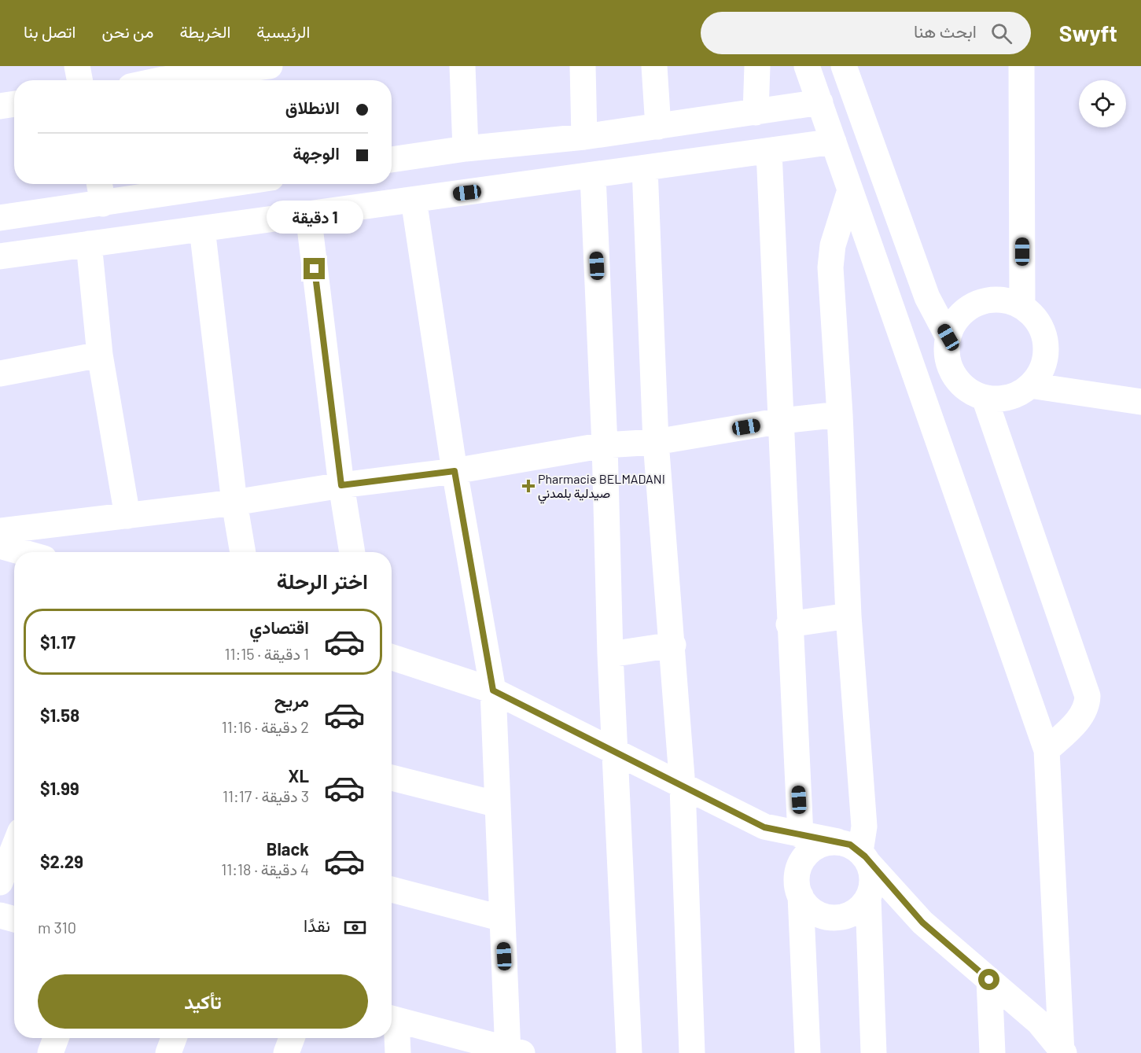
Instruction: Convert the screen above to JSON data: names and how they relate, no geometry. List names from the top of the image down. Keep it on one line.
{"places":{"health":["Pharmacie BELMADANI صيدلية بلمدني"]},"page":{"header":"Swyft","search":"ابحث هنا","nav":["الرئيسية","الخريطة","من نحن","اتصل بنا"],"banner":["الانطلاق","الوجهة"],"bubble":"1 دقيقة","heading":"اختر الرحلة","list":[{"name":"اقتصادي","note":"1 دقيقة · 11:15","value":"$1.17"},{"name":"مريح","note":"2 دقيقة · 11:16","value":"$1.58"},{"name":"XL","note":"3 دقيقة · 11:17","value":"$1.99"},{"name":"Black","note":"4 دقيقة · 11:18","value":"$2.29"}],"pay":["نقدًا","310 m"],"buttons":"تأكيد"}}
